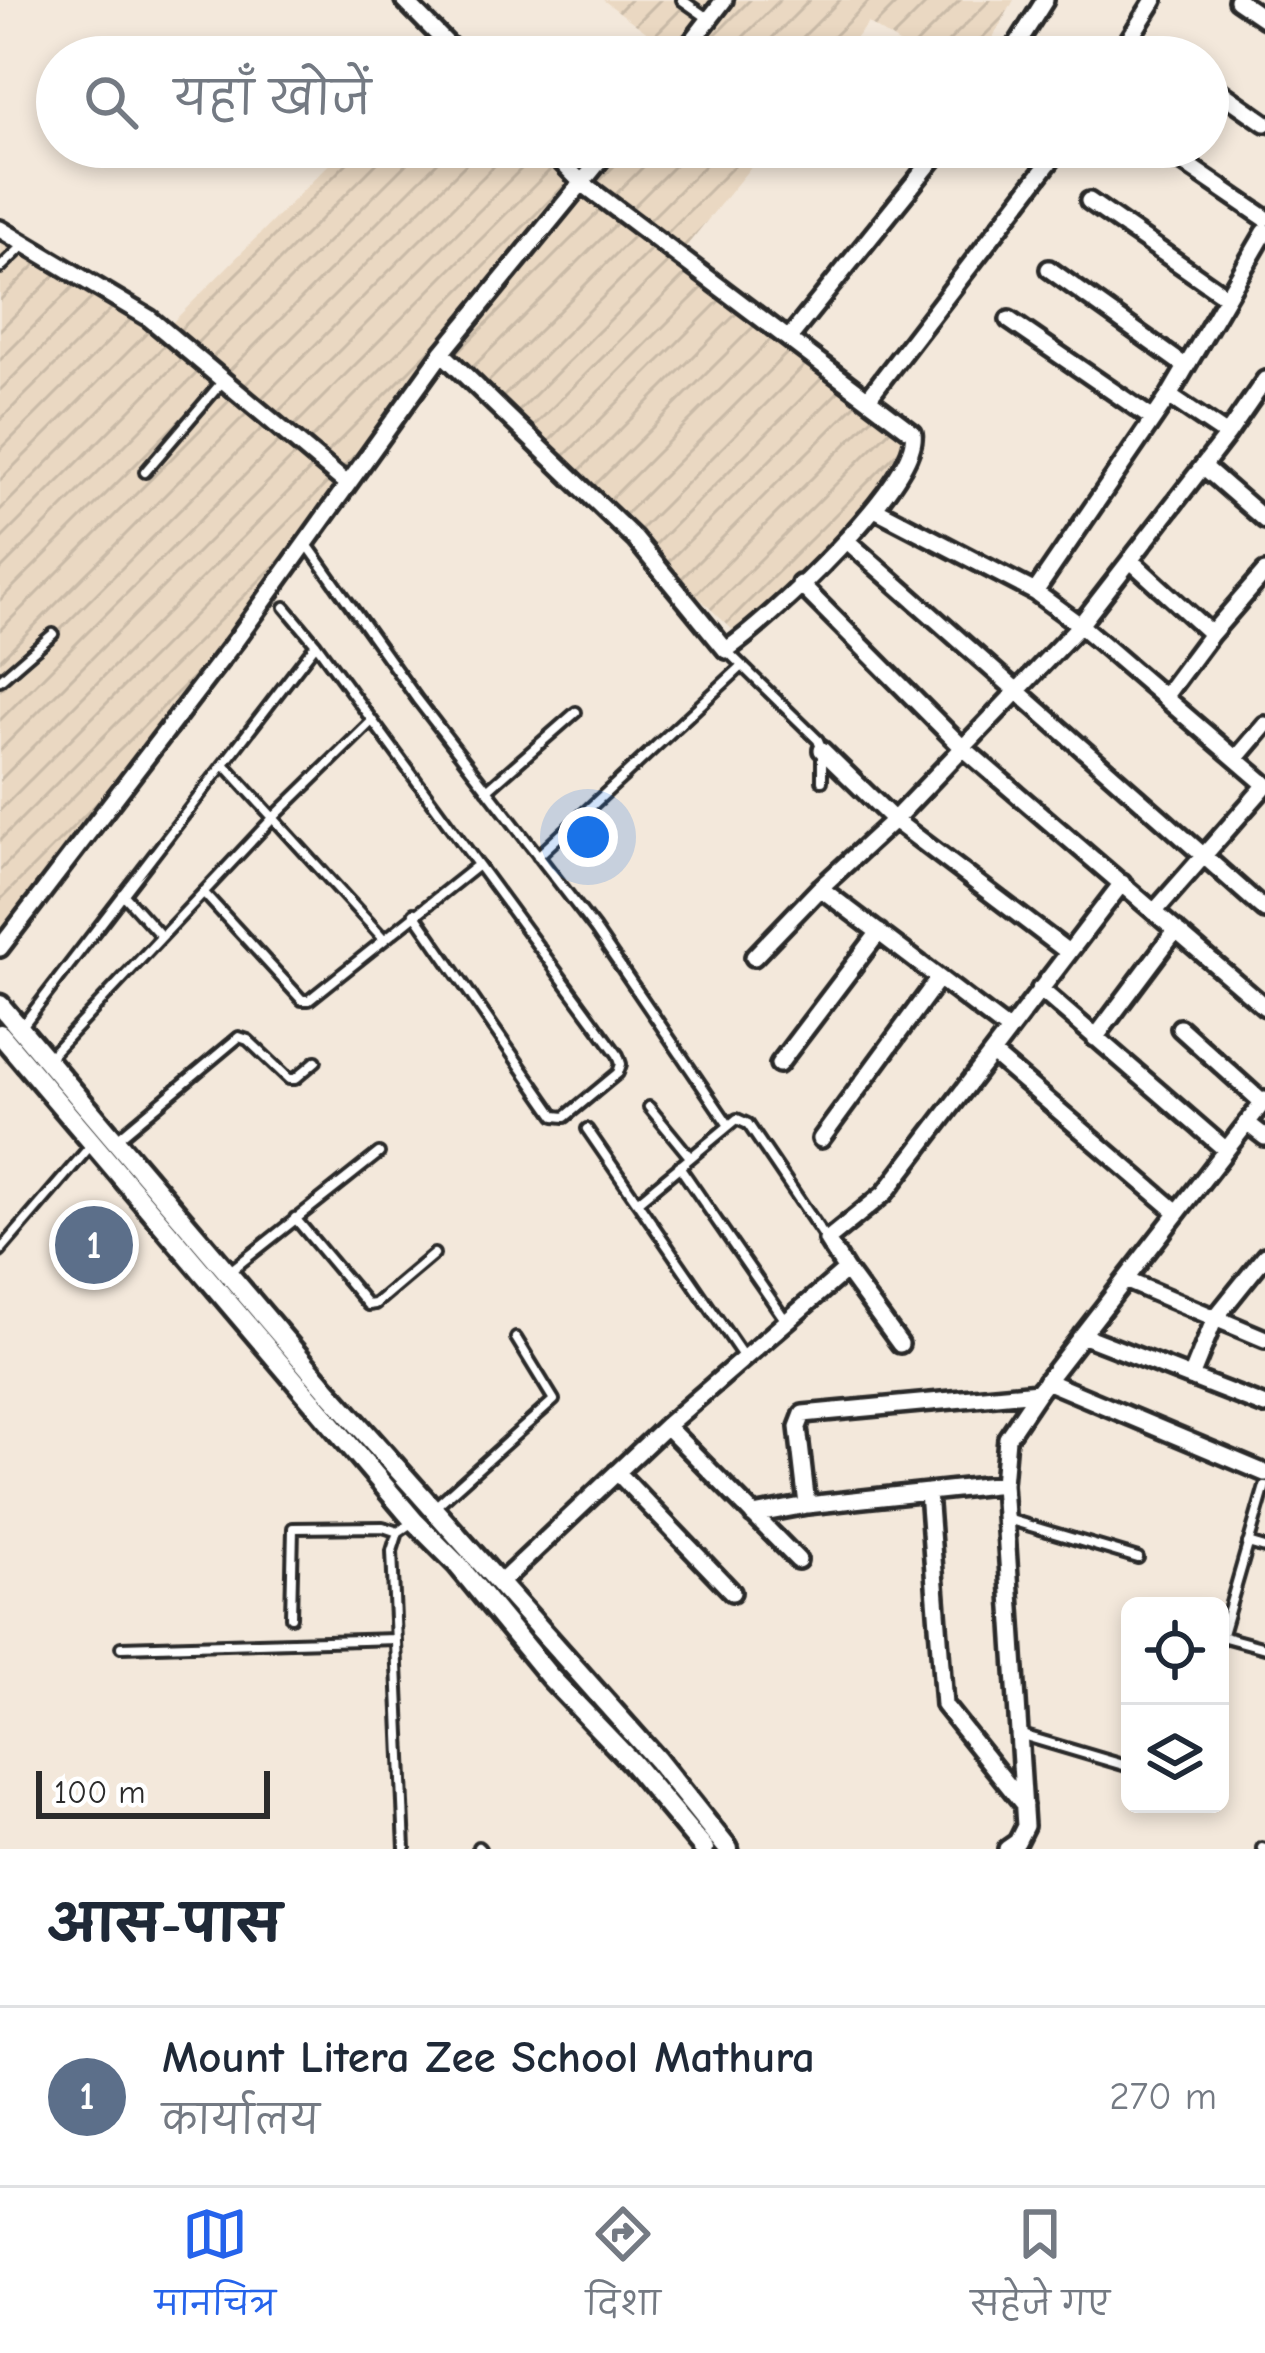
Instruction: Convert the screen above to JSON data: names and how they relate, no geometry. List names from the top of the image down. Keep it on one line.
{"scale_bar":"100 m","page":{"search":"यहाँ खोजें","pins":"1","scale":"100 m","heading":"आस-पास","list":[{"mark":"1","name":"Mount Litera Zee School Mathura","note":"कार्यालय","value":"270 m"}],"nav":["मानचित्र","दिशा","सहेजे गए"]}}
